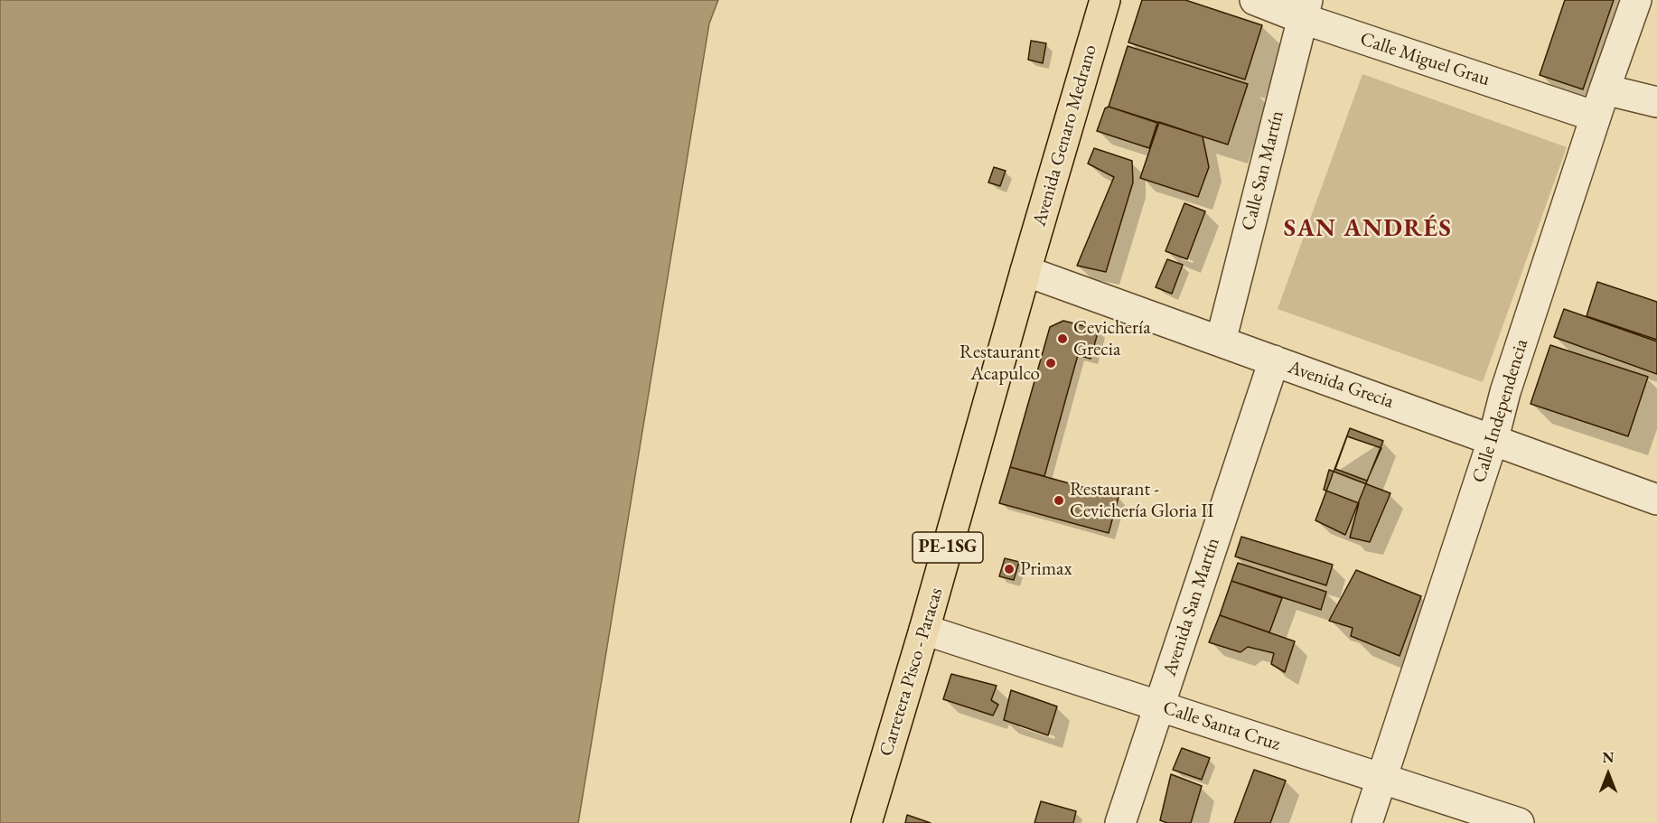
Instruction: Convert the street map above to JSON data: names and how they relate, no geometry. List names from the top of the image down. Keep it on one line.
{"streets":{"main road":["Avenida Genaro Medrano","PE-1SG","Carretera Pisco - Paracas"],"street":["Calle Miguel Grau","Calle San Martín","Avenida Grecia","Calle Independencia","Avenida San Martín","Calle Santa Cruz"]},"crossings":[["Calle Miguel Grau","Calle San Martín"],["Calle Miguel Grau","Calle Independencia"],["Avenida Genaro Medrano","Avenida Grecia"],["Avenida Genaro Medrano","Carretera Pisco - Paracas"],["Calle San Martín","Avenida Grecia"],["Avenida Grecia","Calle Independencia"],["Avenida Grecia","Avenida San Martín"],["Avenida Grecia","Carretera Pisco - Paracas"],["Calle Independencia","Calle Santa Cruz"],["Avenida San Martín","Calle Santa Cruz"],["Carretera Pisco - Paracas","Calle Santa Cruz"]],"districts":["SAN ANDRÉS"],"places":["Cevichería Grecia","Restaurant Acapulco","Restaurant - Cevichería Gloria II","Primax"],"north":"top"}
